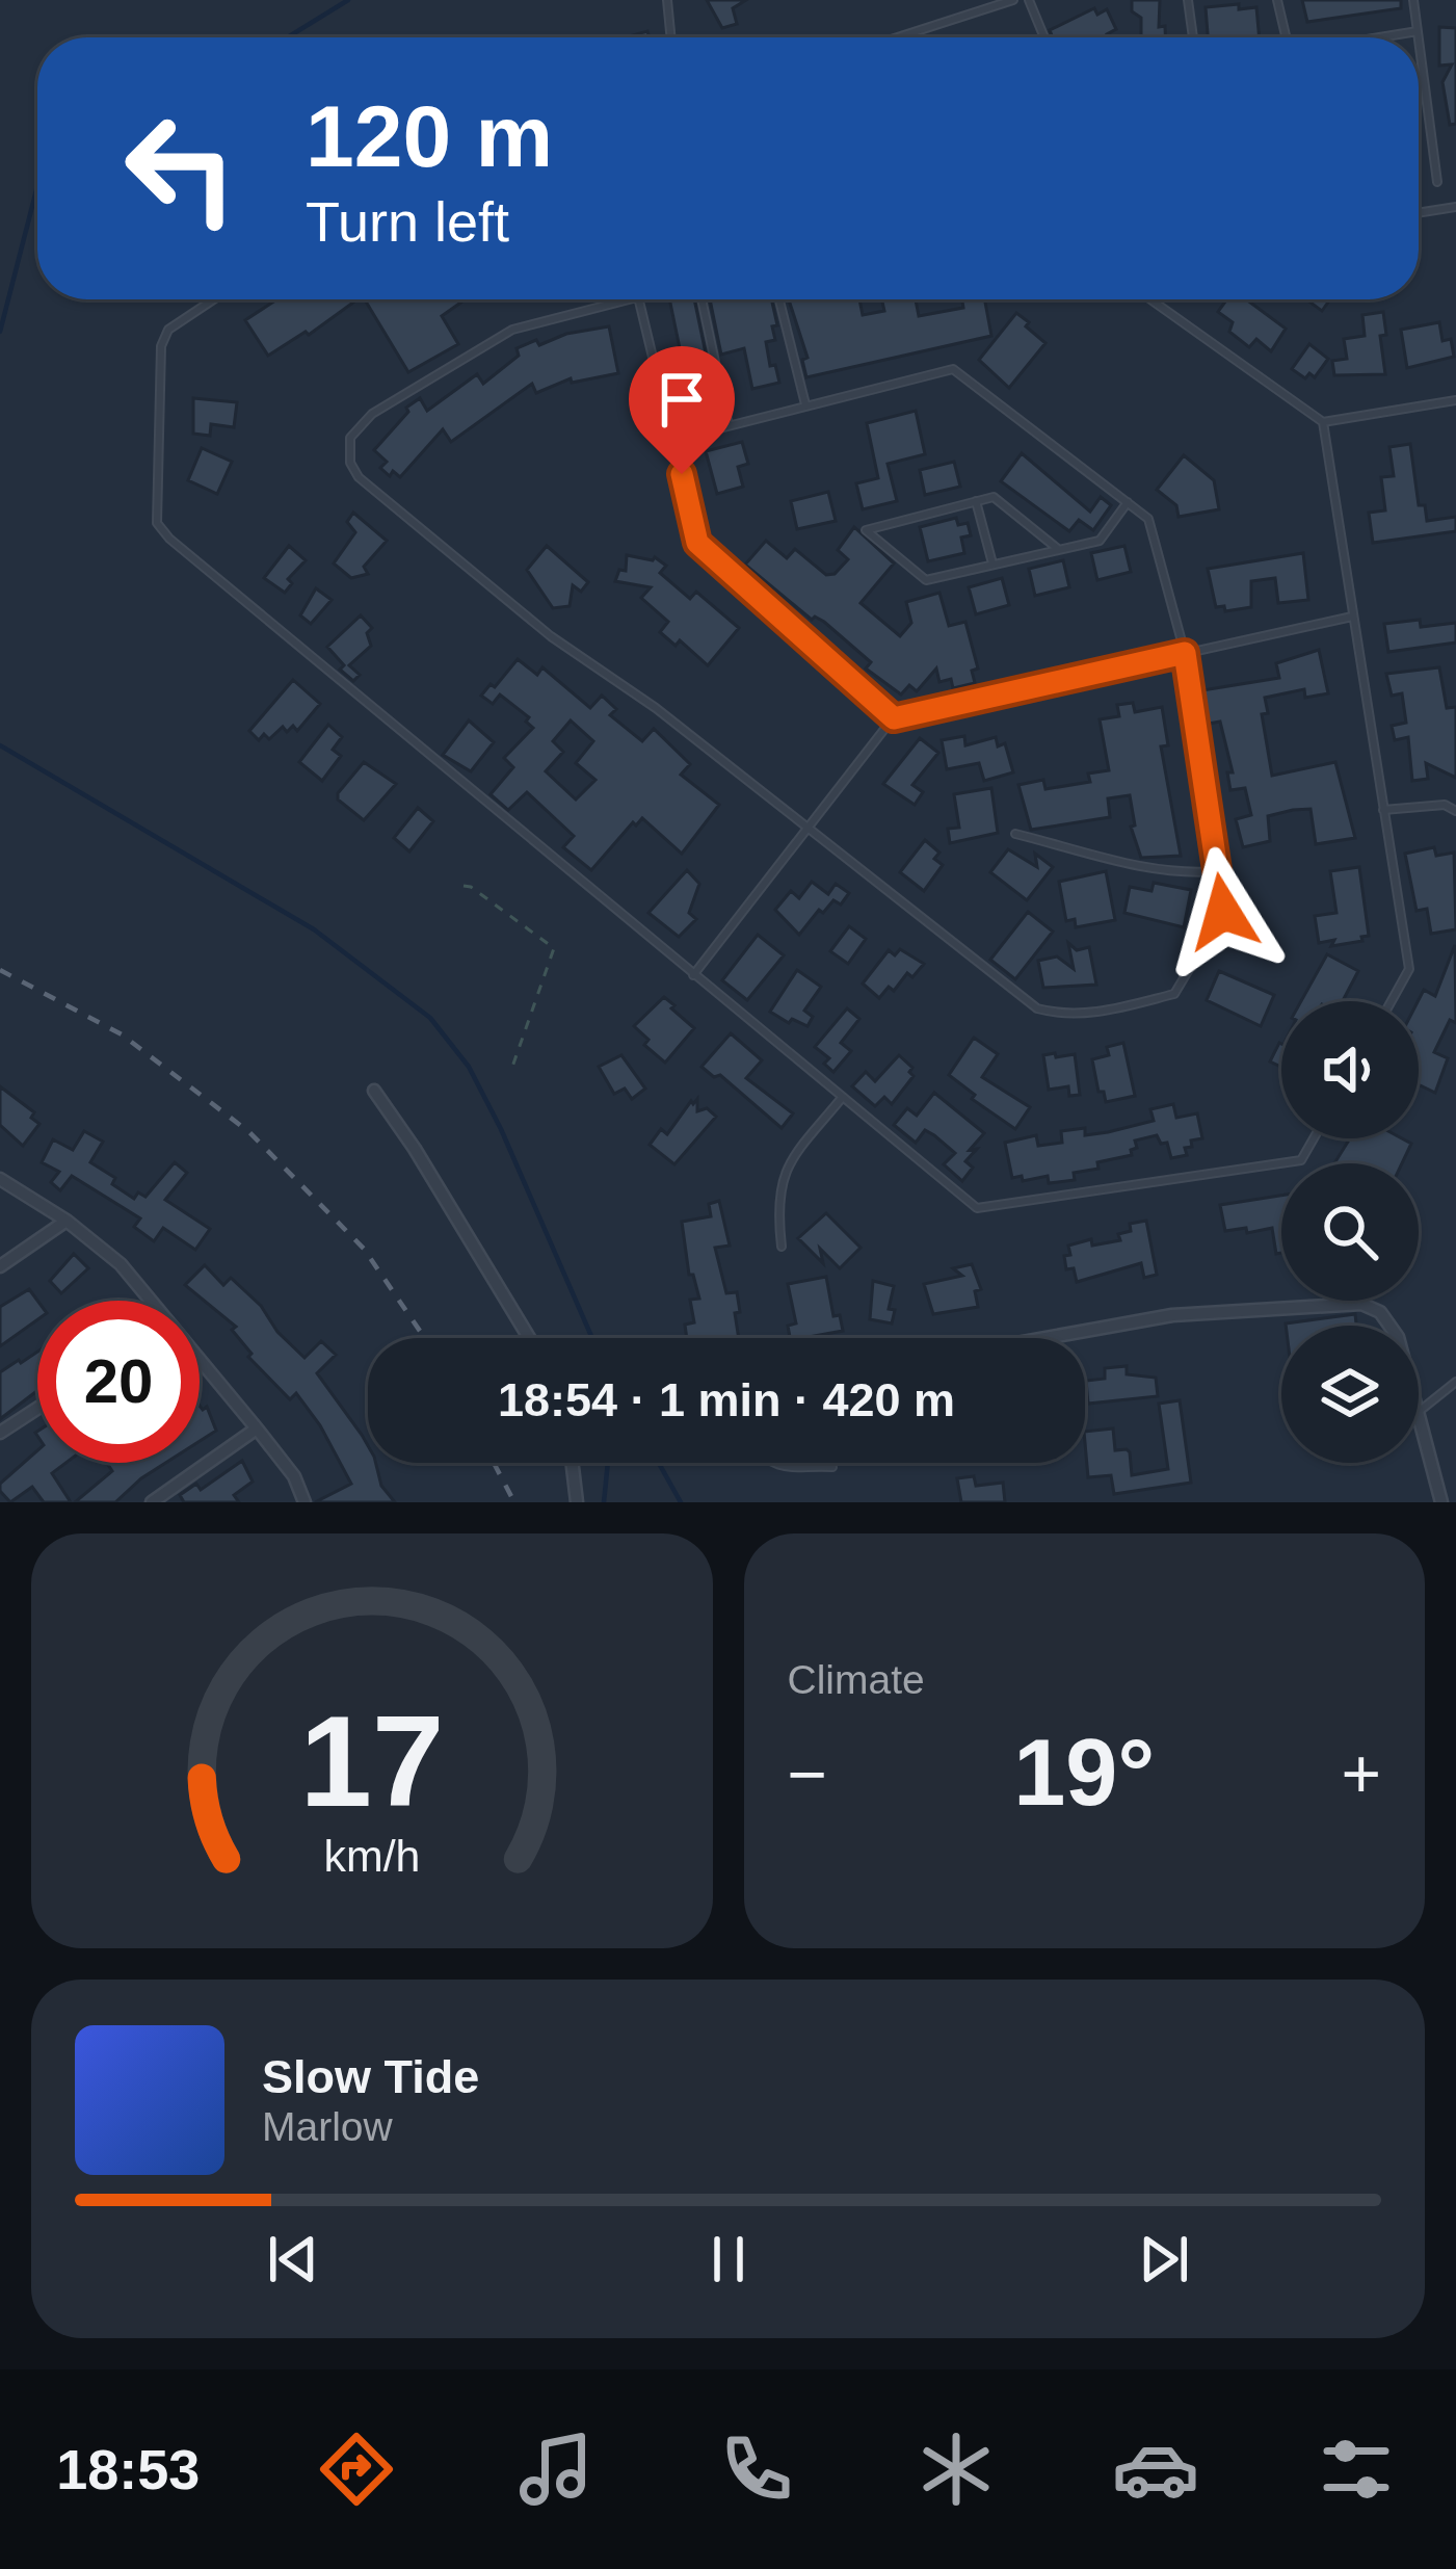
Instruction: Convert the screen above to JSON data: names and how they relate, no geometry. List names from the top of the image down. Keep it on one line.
{"page":{"turn":["120 m","Turn left"],"limit":"20","trip":"18:54 · 1 min · 420 m","tile":"Climate","heat":["−","19°","+"],"song":["Slow Tide","Marlow"],"tabs":"18:53","gauge":["17","km/h"]}}
